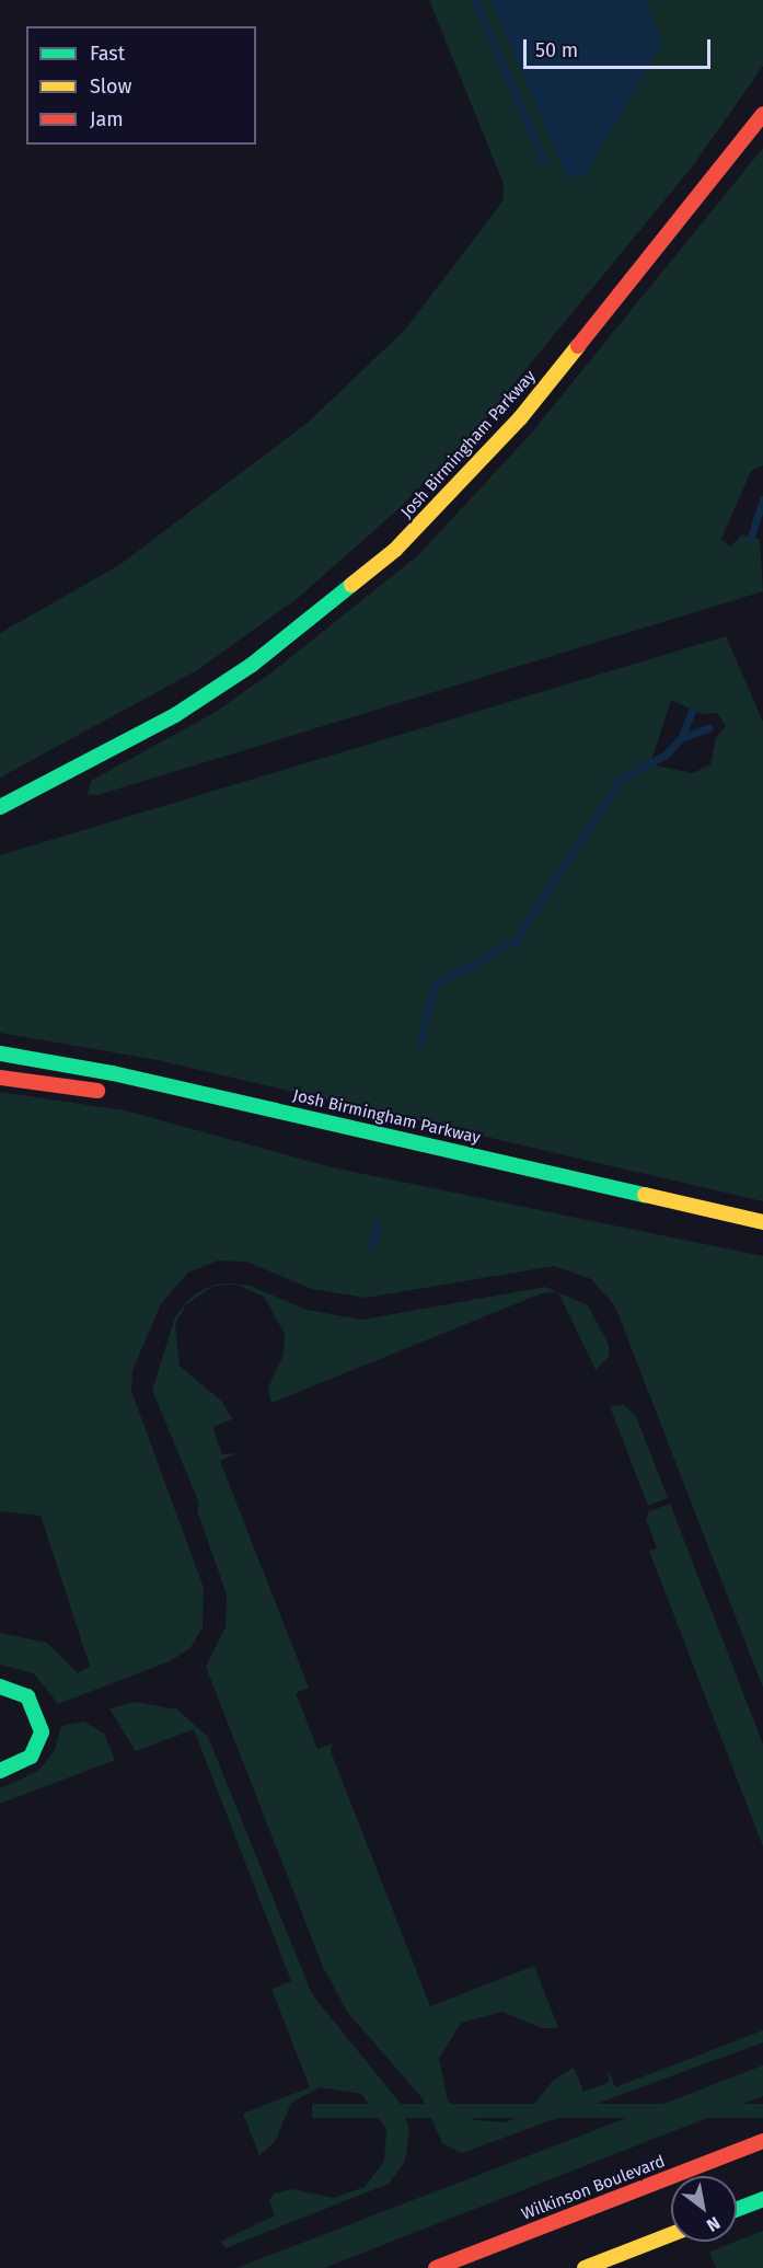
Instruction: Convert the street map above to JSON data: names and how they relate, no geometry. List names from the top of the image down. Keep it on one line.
{"streets":{"main road":["Josh Birmingham Parkway","Wilkinson Boulevard"]},"legend":["Fast","Slow","Jam"],"scale_bar":"50 m","north":"bottom right"}
